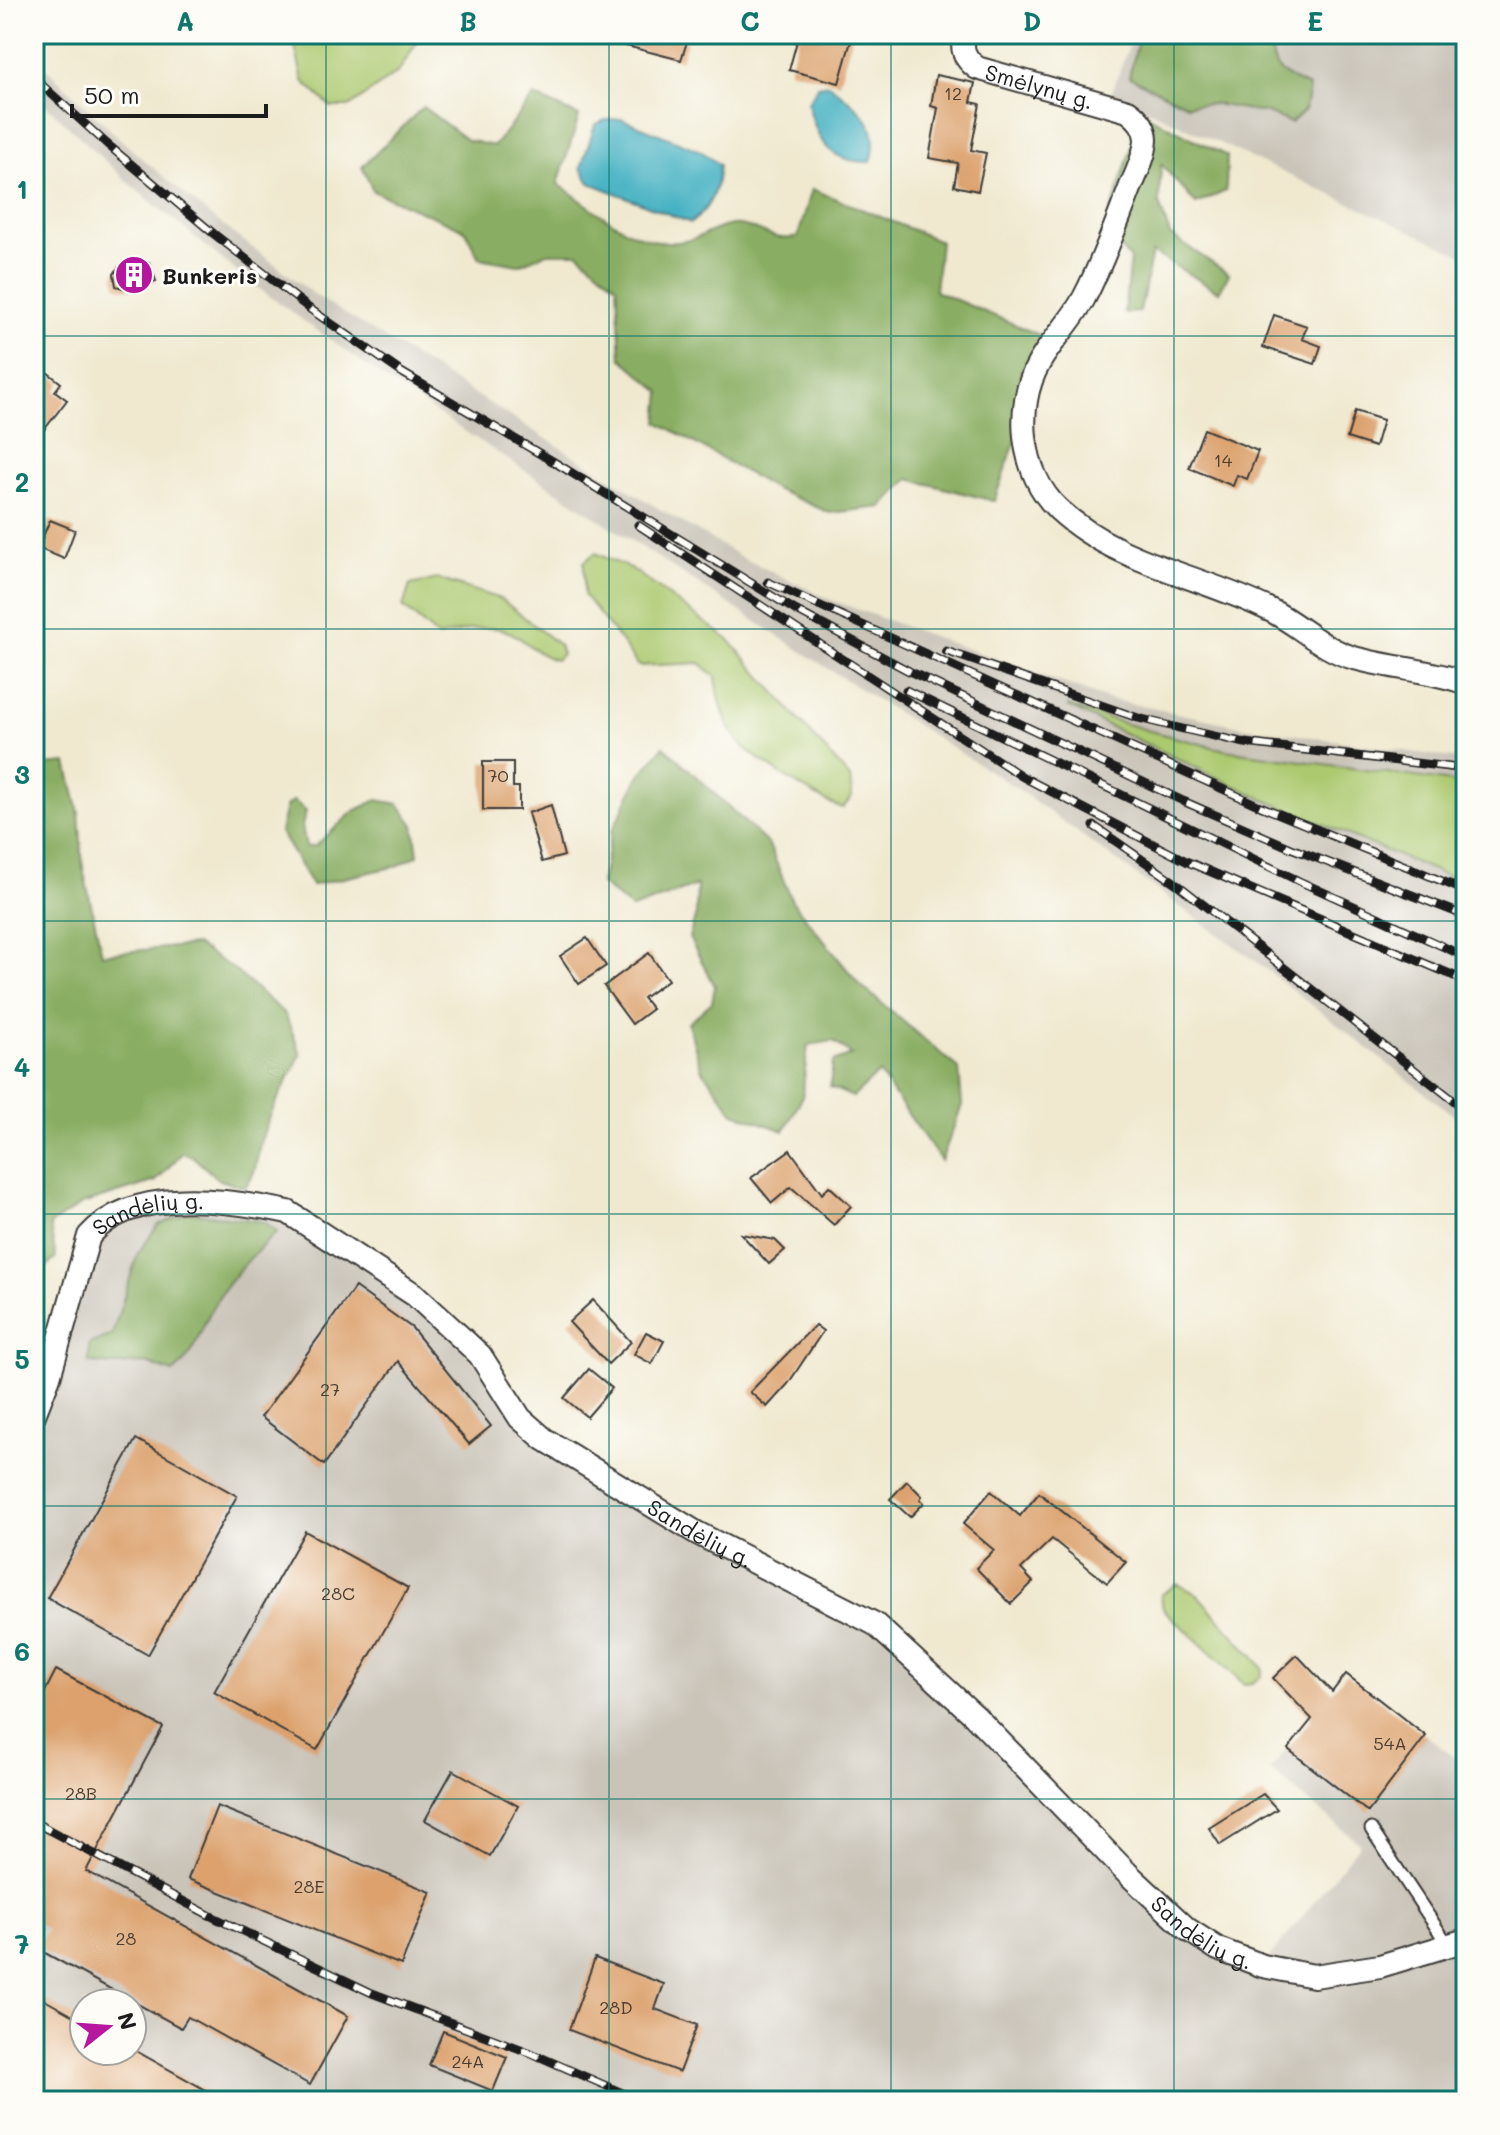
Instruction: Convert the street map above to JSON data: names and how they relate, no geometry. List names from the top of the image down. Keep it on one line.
{"streets":{"street":["Smėlynų g.","Sandėlių g."]},"places":{"building":["Bunkeris"]},"house_numbers":["12","14","70","27","28C","54A","28B","28E","28","28D","24A"],"scale_bar":"50 m","north":"right","grid":{"columns":["A","B","C","D","E"],"rows":["1","2","3","4","5","6","7"]}}
